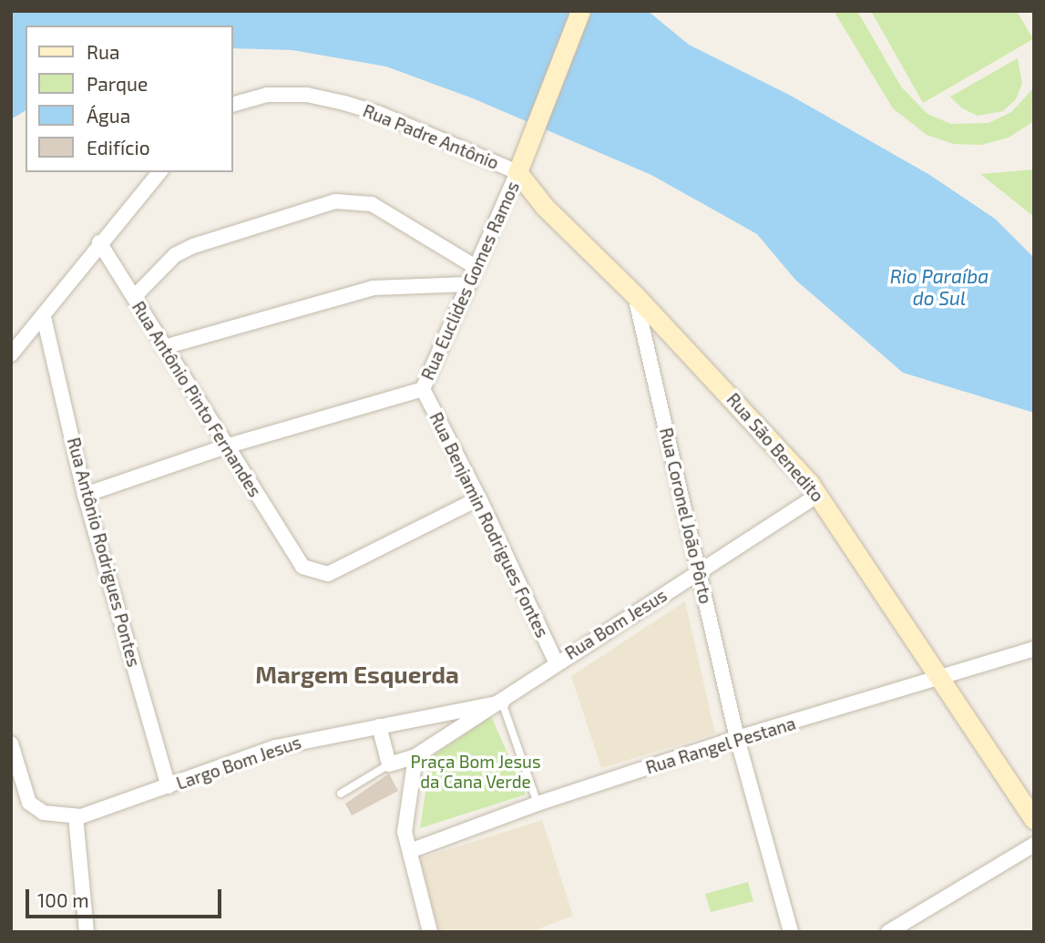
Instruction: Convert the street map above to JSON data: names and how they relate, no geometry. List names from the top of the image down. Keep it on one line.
{"streets":{"main road":["Rua São Benedito"],"street":["Rua Padre Antônio","Rua Euclides Gomes Ramos","Rua Antônio Pinto Fernandes","Rua Coronel João Pôrto","Rua Benjamin Rodrigues Fontes","Rua Antônio Rodrigues Pontes","Rua Bom Jesus","Rua Rangel Pestana","Largo Bom Jesus"]},"crossings":[["Rua Padre Antônio","Rua Euclides Gomes Ramos"],["Rua Padre Antônio","Rua São Benedito"],["Rua Euclides Gomes Ramos","Rua São Benedito"],["Rua Euclides Gomes Ramos","Rua Benjamin Rodrigues Fontes"],["Rua Antônio Pinto Fernandes","Rua Benjamin Rodrigues Fontes"],["Rua São Benedito","Rua Coronel João Pôrto"],["Rua São Benedito","Rua Bom Jesus"],["Rua São Benedito","Rua Rangel Pestana"],["Rua Coronel João Pôrto","Rua Bom Jesus"],["Rua Coronel João Pôrto","Rua Rangel Pestana"],["Rua Benjamin Rodrigues Fontes","Rua Bom Jesus"],["Rua Antônio Rodrigues Pontes","Largo Bom Jesus"],["Rua Bom Jesus","Largo Bom Jesus"]],"districts":["Margem Esquerda"],"water":["Rio Paraíba do Sul"],"parks":["Praça Bom Jesus da Cana Verde"],"legend":["Rua","Parque","Água","Edifício"],"scale_bar":"100 m"}
